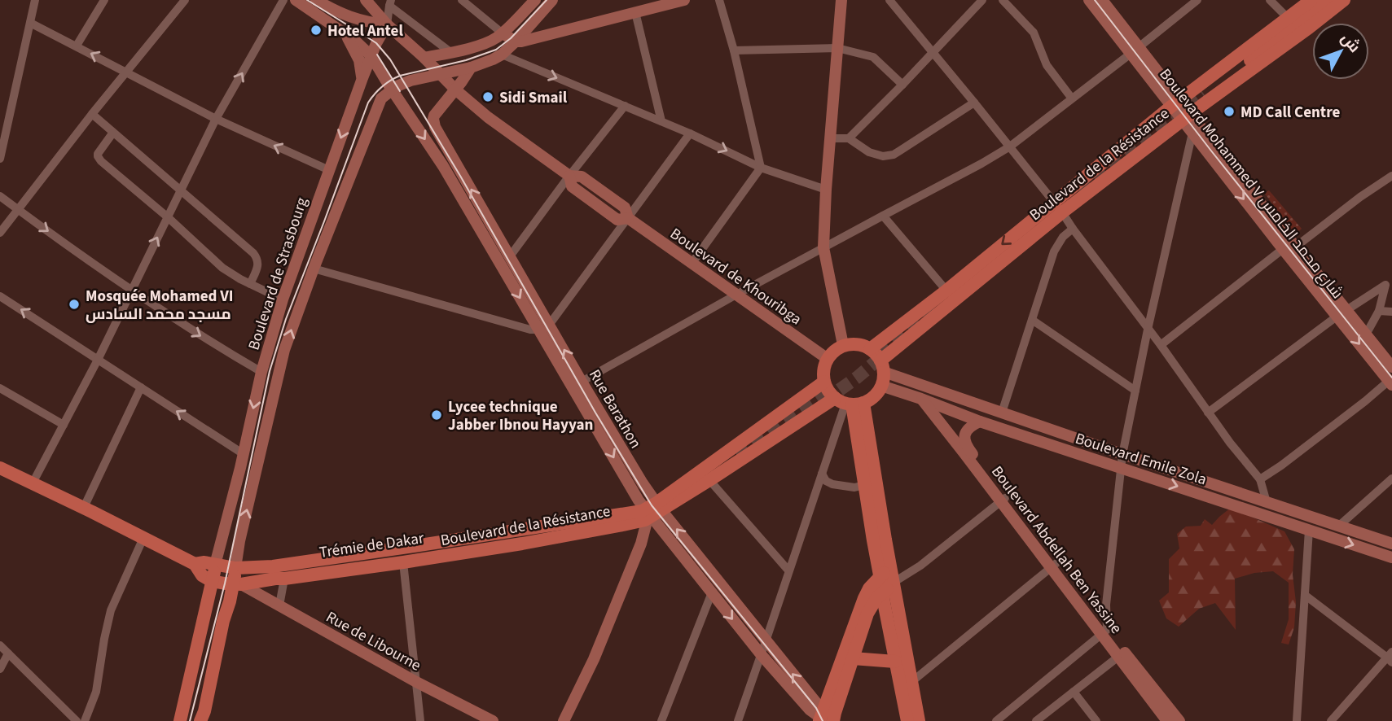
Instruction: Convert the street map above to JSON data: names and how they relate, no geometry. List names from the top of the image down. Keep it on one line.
{"streets":{"main road":["Boulevard de la Résistance","Trémie de Dakar"],"street":["Boulevard Mohammed V شارع محمد الخامس","Boulevard de Strasbourg","Boulevard de Khouribga","Rue Barathon","Boulevard Emile Zola","Boulevard Abdellah Ben Yassine","Rue de Libourne"]},"crossings":[["Boulevard de la Résistance","Boulevard Mohammed V شارع محمد الخامس"],["Boulevard de la Résistance","Boulevard de Strasbourg"],["Boulevard de la Résistance","Boulevard de Khouribga"],["Boulevard de la Résistance","Rue Barathon"],["Boulevard de la Résistance","Boulevard Emile Zola"],["Boulevard de la Résistance","Trémie de Dakar"],["Boulevard de la Résistance","Rue de Libourne"],["Boulevard de Strasbourg","Boulevard de Khouribga"],["Boulevard de Khouribga","Rue Barathon"],["Boulevard de Khouribga","Boulevard Emile Zola"],["Boulevard Emile Zola","Boulevard Abdellah Ben Yassine"]],"places":["Hotel Antel","Sidi Smail","MD Call Centre","Mosquée Mohamed VI مسجد محمد السادس","Lycee technique Jabber Ibnou Hayyan"],"north":"top right"}
